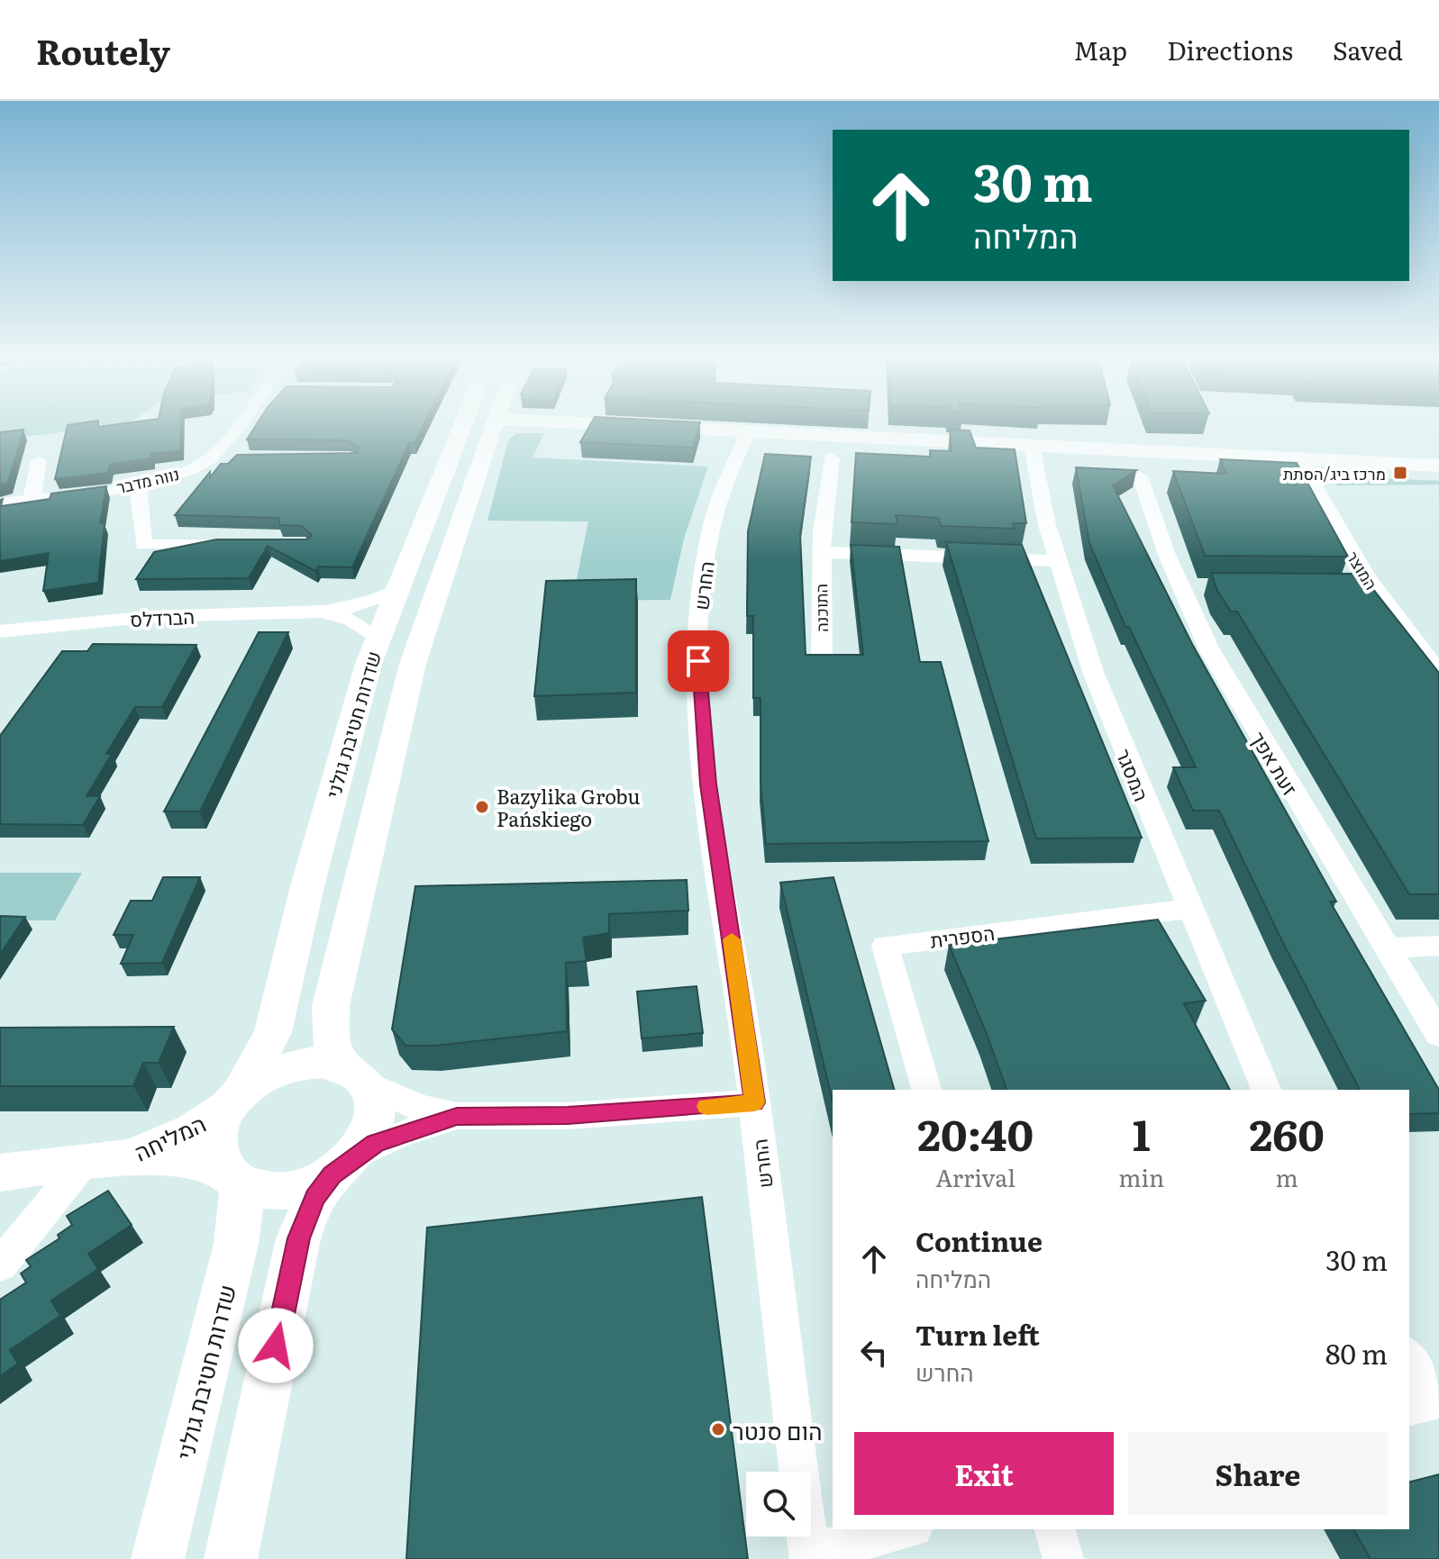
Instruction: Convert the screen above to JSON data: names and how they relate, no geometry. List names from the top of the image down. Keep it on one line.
{"streets":{"street":["נווה מדבר","המוצר","החרש","התוכנה","הברדלס","שדרות חטיבת גולני","זעת אפך","המסגר","הספרית","המליחה"]},"crossings":[["הברדלס","שדרות חטיבת גולני"],["שדרות חטיבת גולני","המליחה"],["המסגר","הספרית"]],"places":{"transit":["מרכז ביג/הסתת"],"other":["Bazylika Grobu Pańskiego","הום סנטר"]},"page":{"header":"Routely","nav":["Map","Directions","Saved"],"turn":["30 m","המליחה"],"eta":["20:40","Arrival","1","min","260","m"],"list":[{"name":"Continue","note":"המליחה","value":"30 m"},{"name":"Turn left","note":"החרש","value":"80 m"}],"buttons":["Exit","Share"]}}
